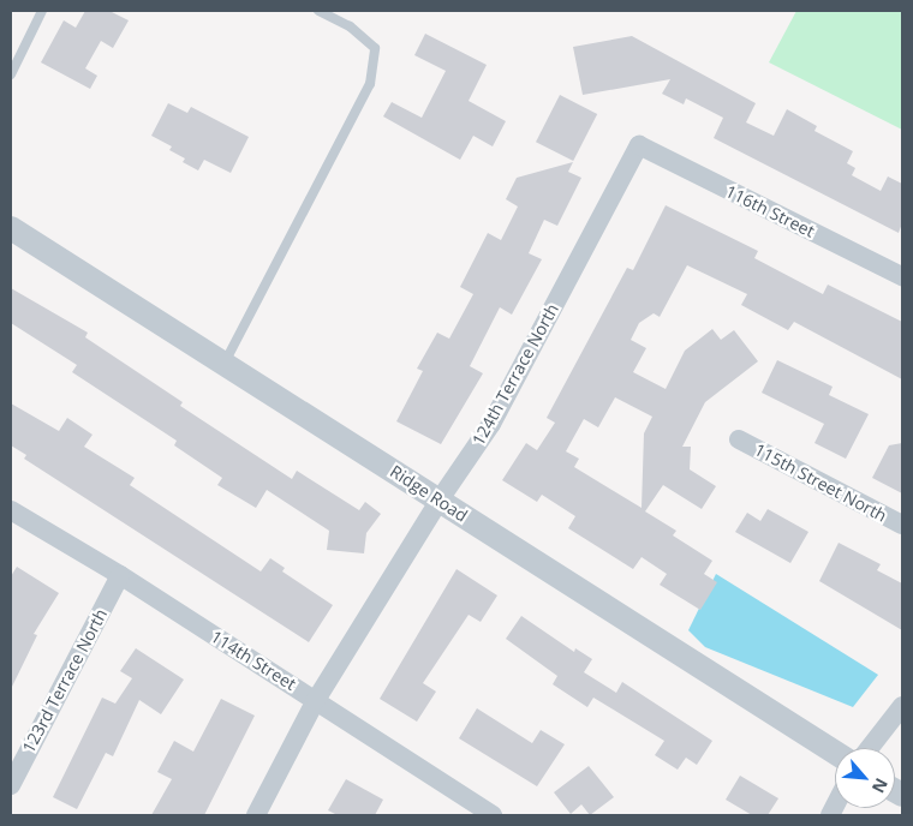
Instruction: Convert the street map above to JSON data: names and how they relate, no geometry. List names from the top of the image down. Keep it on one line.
{"streets":{"street":["116th Street","124th Terrace North","115th Street North","Ridge Road","114th Street","123rd Terrace North"]},"crossings":[["116th Street","124th Terrace North"],["124th Terrace North","Ridge Road"],["124th Terrace North","114th Street"],["114th Street","123rd Terrace North"]],"north":"bottom right"}
